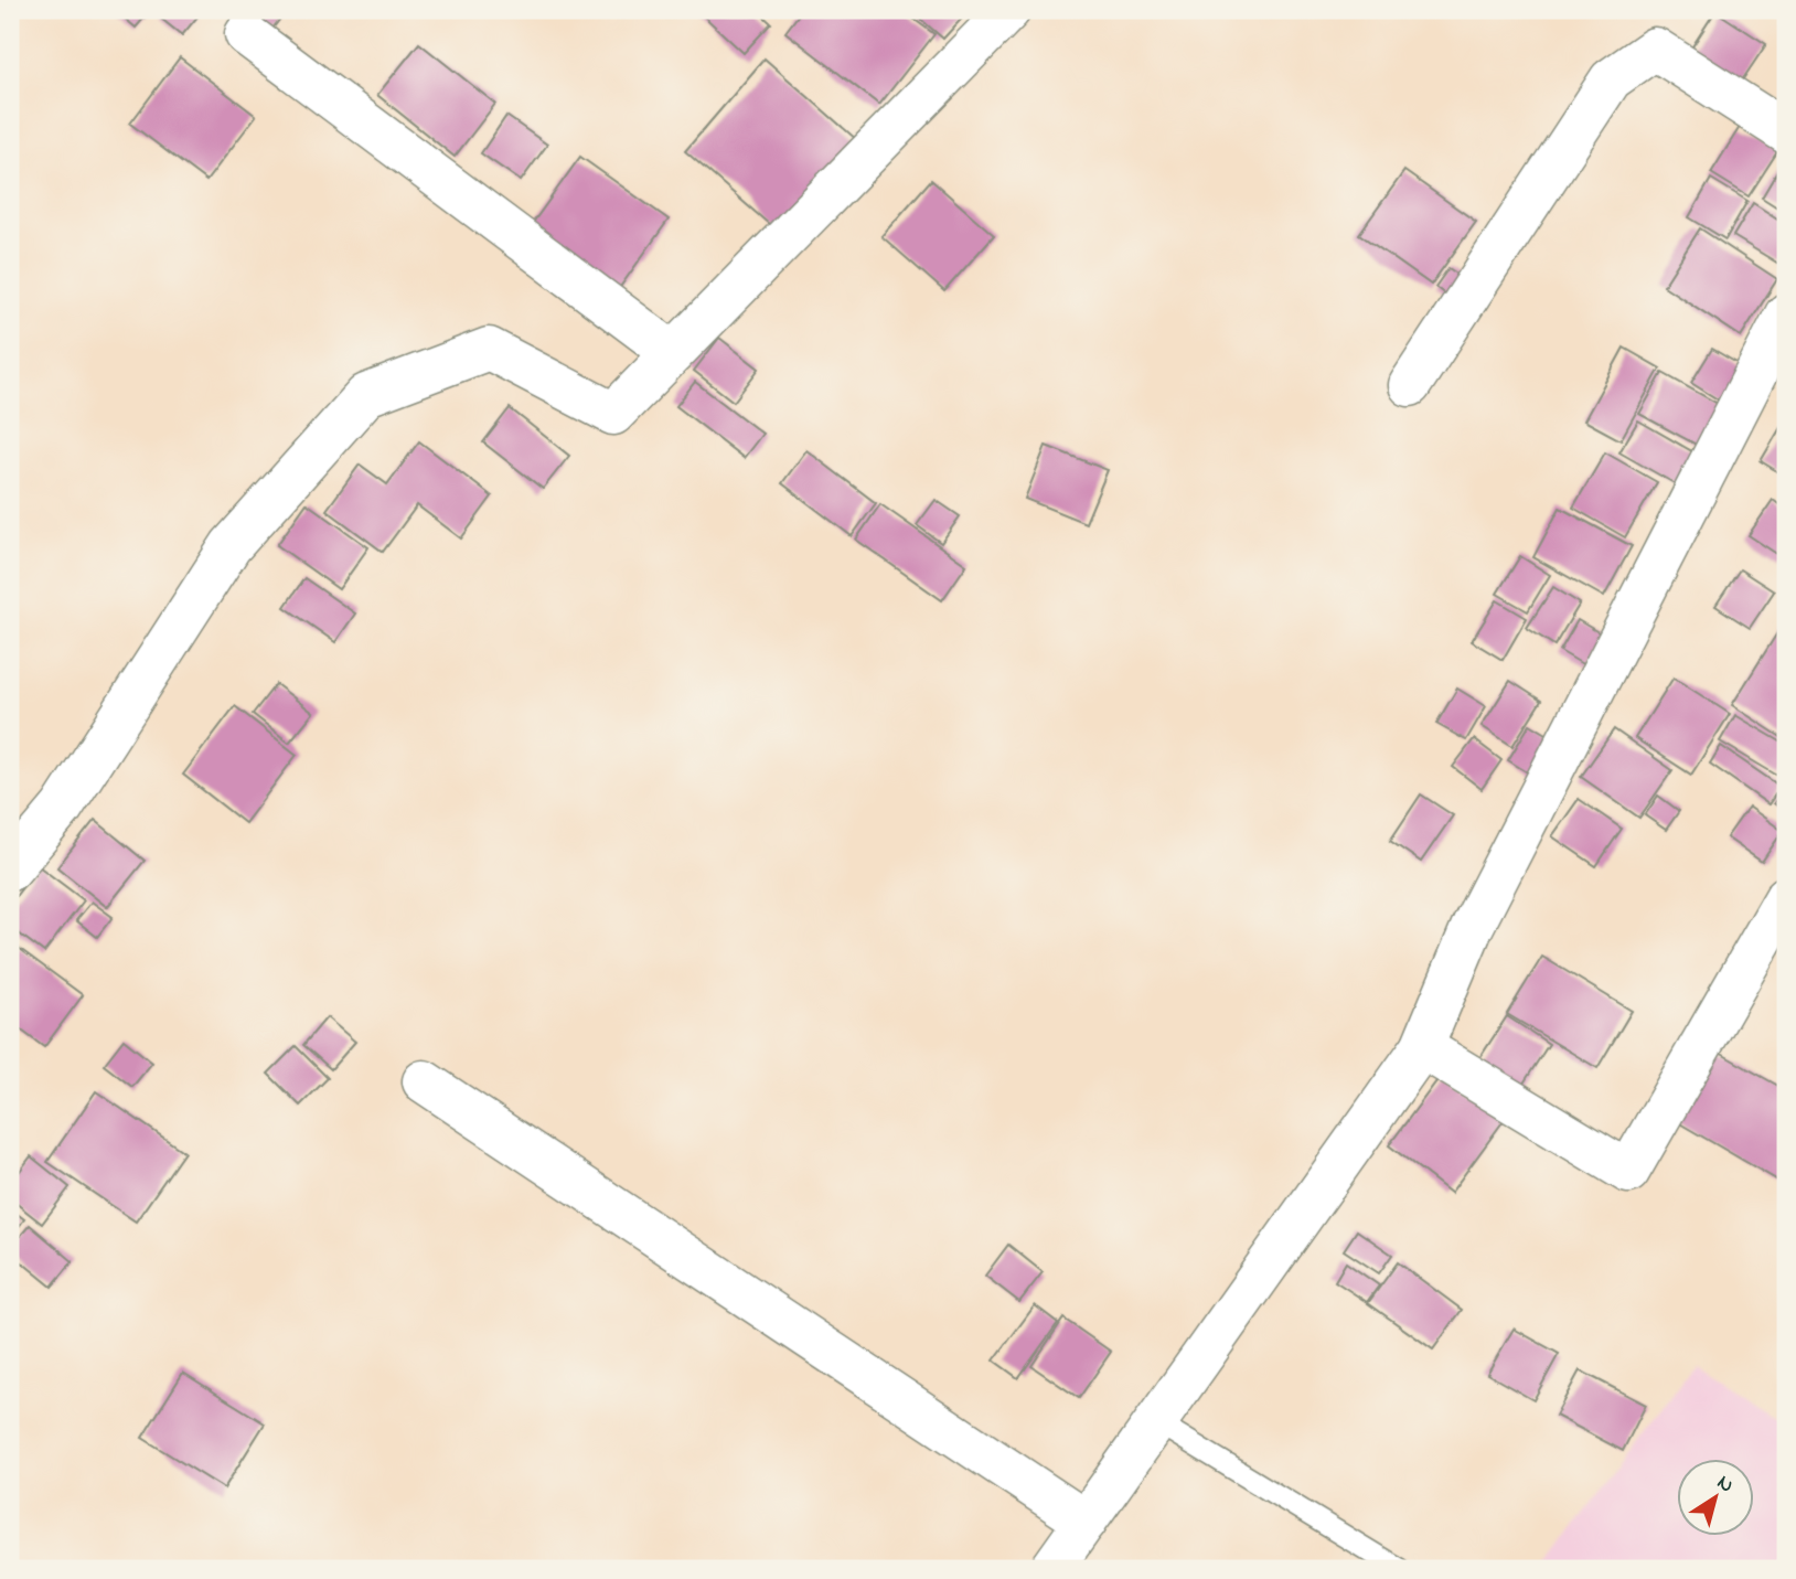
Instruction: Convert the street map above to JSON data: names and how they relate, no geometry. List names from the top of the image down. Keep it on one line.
{"north":"top right"}
